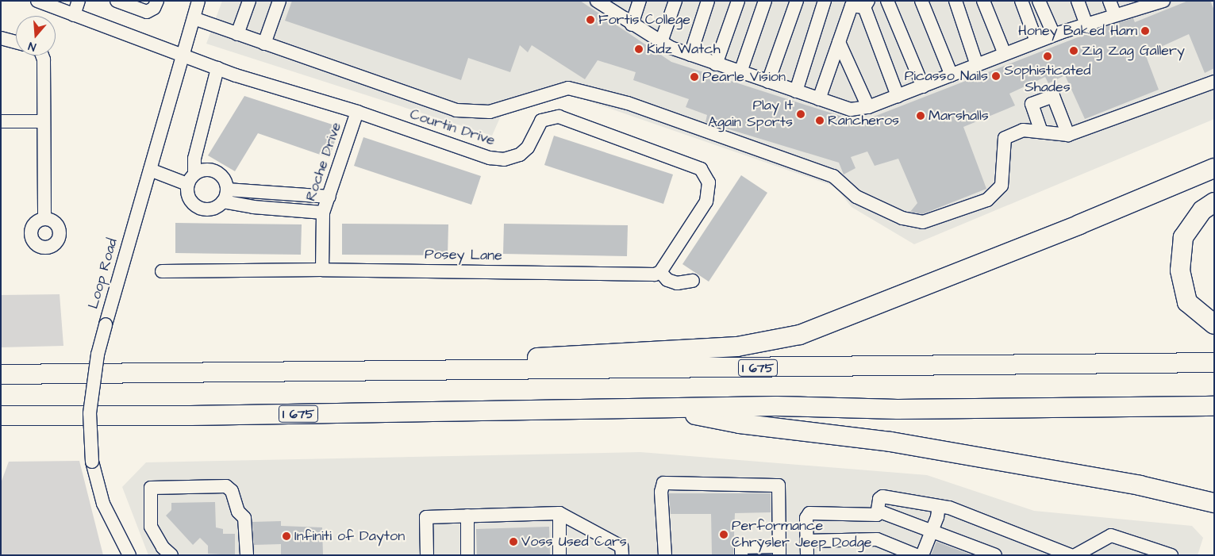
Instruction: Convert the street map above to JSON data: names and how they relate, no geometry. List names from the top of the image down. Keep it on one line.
{"streets":{"highway":["I 675"],"street":["Courtin Drive","Roche Drive","Posey Lane","Loop Road"]},"crossings":[["Courtin Drive","Roche Drive"],["Courtin Drive","Posey Lane"],["Courtin Drive","Loop Road"],["Roche Drive","Posey Lane"]],"places":["Fortis College","Honey Baked Ham","Kidz Watch","Zig Zag Gallery","Sophisticated Shades","Picasso Nails","Pearle Vision","Play It Again Sports","Marshalls","Rancheros","Performance Chrysler Jeep Dodge","Infiniti of Dayton","Voss Used Cars"],"north":"bottom"}
